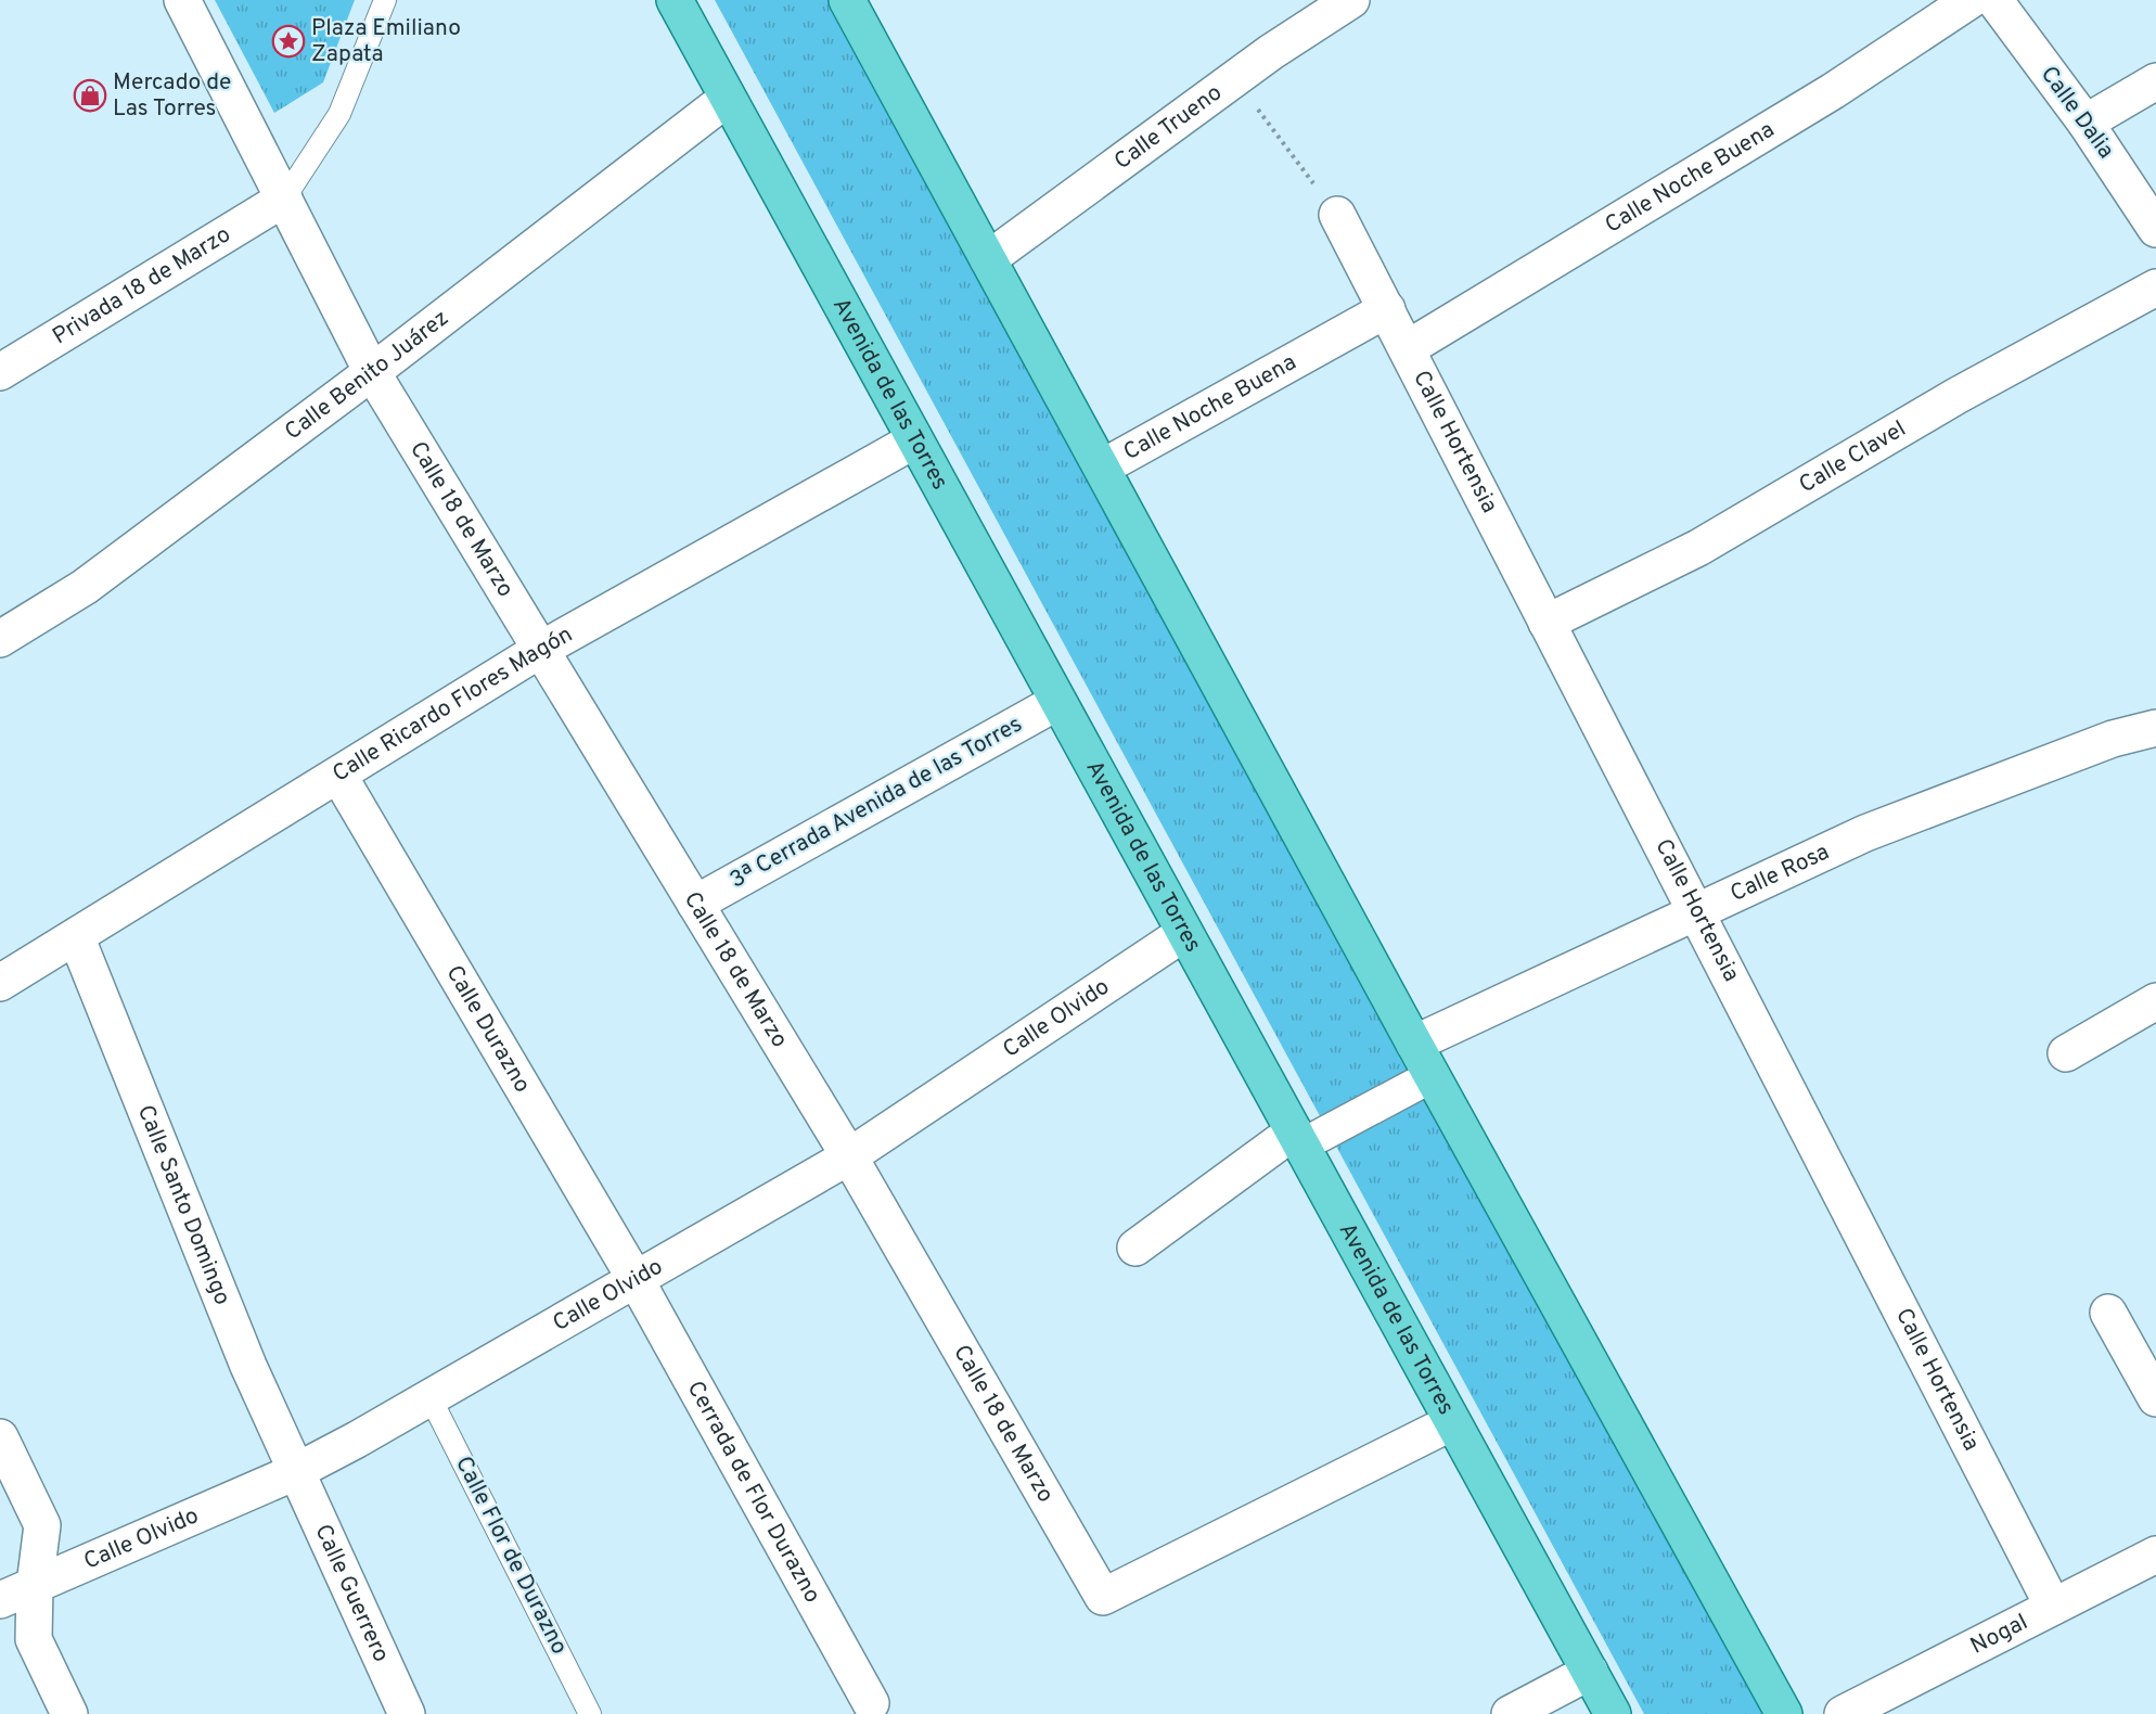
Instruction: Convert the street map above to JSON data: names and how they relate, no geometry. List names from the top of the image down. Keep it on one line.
{"streets":{"main road":["Avenida de las Torres"],"street":["Calle Dalia","Calle Trueno","Calle Noche Buena","Privada 18 de Marzo","Calle Benito Juárez","Calle Hortensia","Calle Clavel","Calle 18 de Marzo","Calle Ricardo Flores Magón","3ª Cerrada Avenida de las Torres","Calle Rosa","Calle Olvido","Calle Durazno","Calle Santo Domingo","Cerrada de Flor Durazno","Calle Guerrero","Nogal"],"lane":["Calle Flor de Durazno"]},"crossings":[["Calle Noche Buena","Calle Hortensia"],["Privada 18 de Marzo","Calle 18 de Marzo"],["Calle Benito Juárez","Avenida de las Torres"],["Calle Benito Juárez","Calle 18 de Marzo"],["Avenida de las Torres","Calle 18 de Marzo"],["Avenida de las Torres","Calle Ricardo Flores Magón"],["Avenida de las Torres","3ª Cerrada Avenida de las Torres"],["Avenida de las Torres","Calle Olvido"],["Calle Hortensia","Calle Clavel"],["Calle Hortensia","Calle Rosa"],["Calle Hortensia","Nogal"],["Calle 18 de Marzo","Calle Ricardo Flores Magón"],["Calle 18 de Marzo","3ª Cerrada Avenida de las Torres"],["Calle 18 de Marzo","Calle Olvido"],["Calle Ricardo Flores Magón","Calle Durazno"],["Calle Ricardo Flores Magón","Calle Santo Domingo"],["Calle Olvido","Calle Durazno"],["Calle Olvido","Calle Santo Domingo"],["Calle Olvido","Cerrada de Flor Durazno"],["Calle Olvido","Calle Flor de Durazno"],["Calle Olvido","Calle Guerrero"],["Calle Durazno","Cerrada de Flor Durazno"],["Calle Santo Domingo","Calle Guerrero"]],"places":{"place":["Plaza Emiliano Zapata"],"shop":["Mercado de Las Torres"]}}
